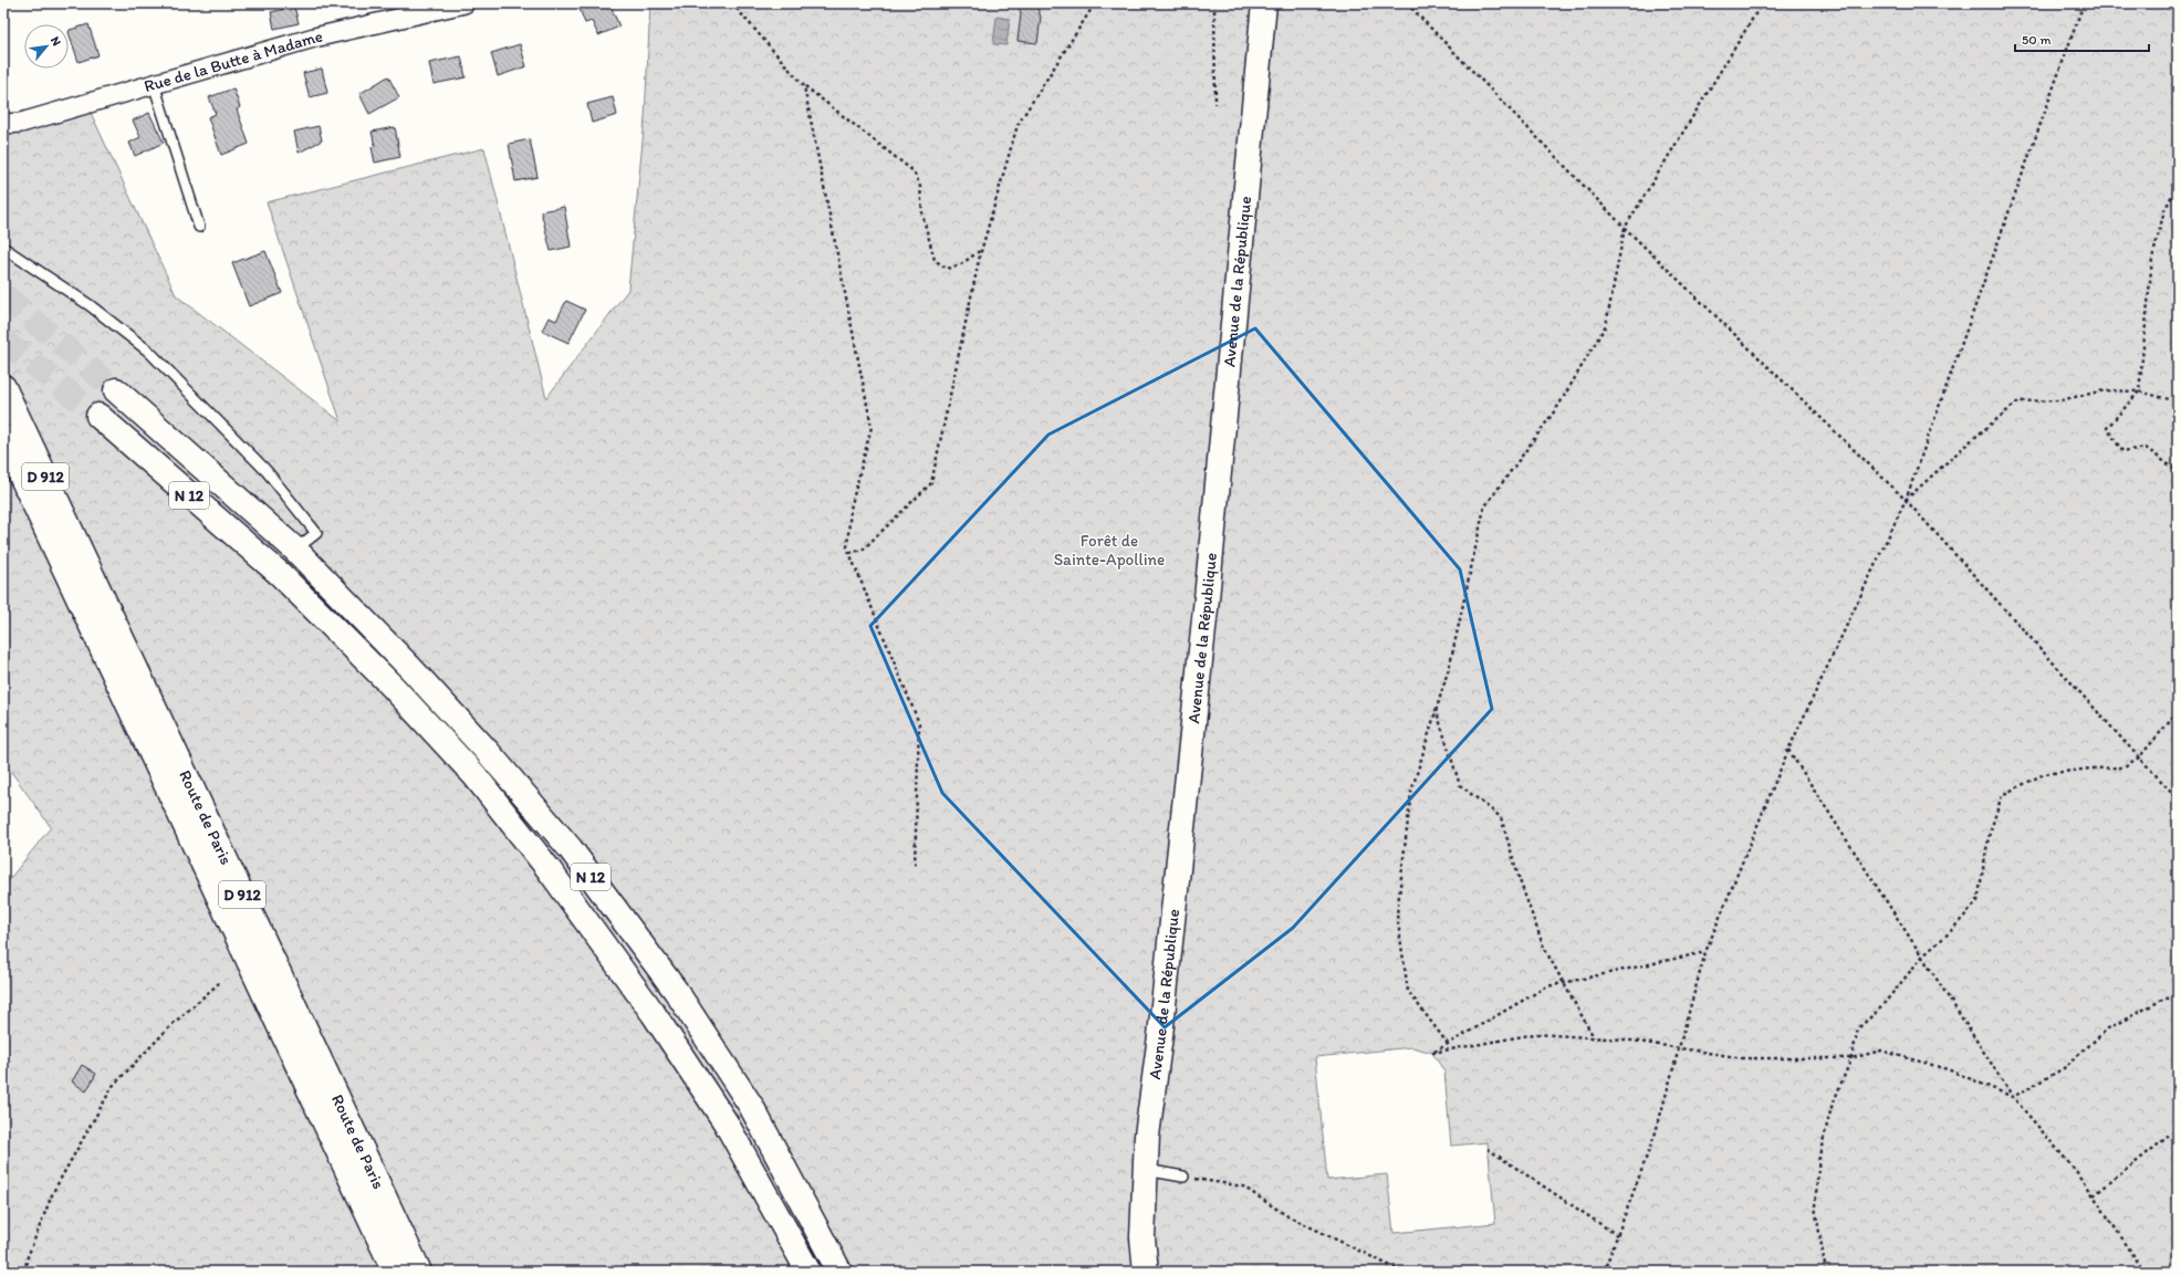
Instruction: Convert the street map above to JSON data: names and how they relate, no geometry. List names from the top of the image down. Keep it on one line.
{"streets":{"main road":["Avenue de la République","D 912","N 12","Route de Paris"],"street":["Rue de la Butte à Madame"]},"parks":["Forêt de Sainte-Apolline"],"scale_bar":"50 m","north":"top right"}
